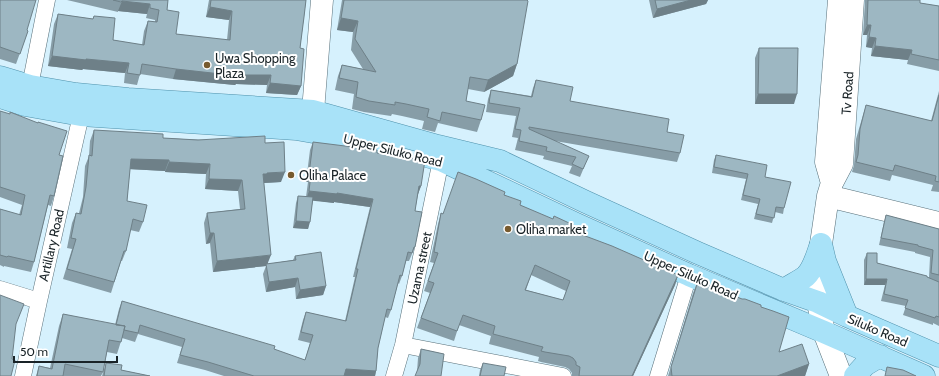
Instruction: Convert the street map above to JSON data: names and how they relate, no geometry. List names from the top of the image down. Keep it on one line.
{"streets":{"main road":["Upper Siluko Road","Siluko Road"],"street":["Tv Road","Artillary Road","Uzama street"]},"crossings":[["Tv Road","Upper Siluko Road"],["Tv Road","Siluko Road"],["Upper Siluko Road","Artillary Road"],["Upper Siluko Road","Uzama street"],["Upper Siluko Road","Siluko Road"]],"places":["Uwa Shopping Plaza","Oliha Palace","Oliha market"],"scale_bar":"50 m"}
